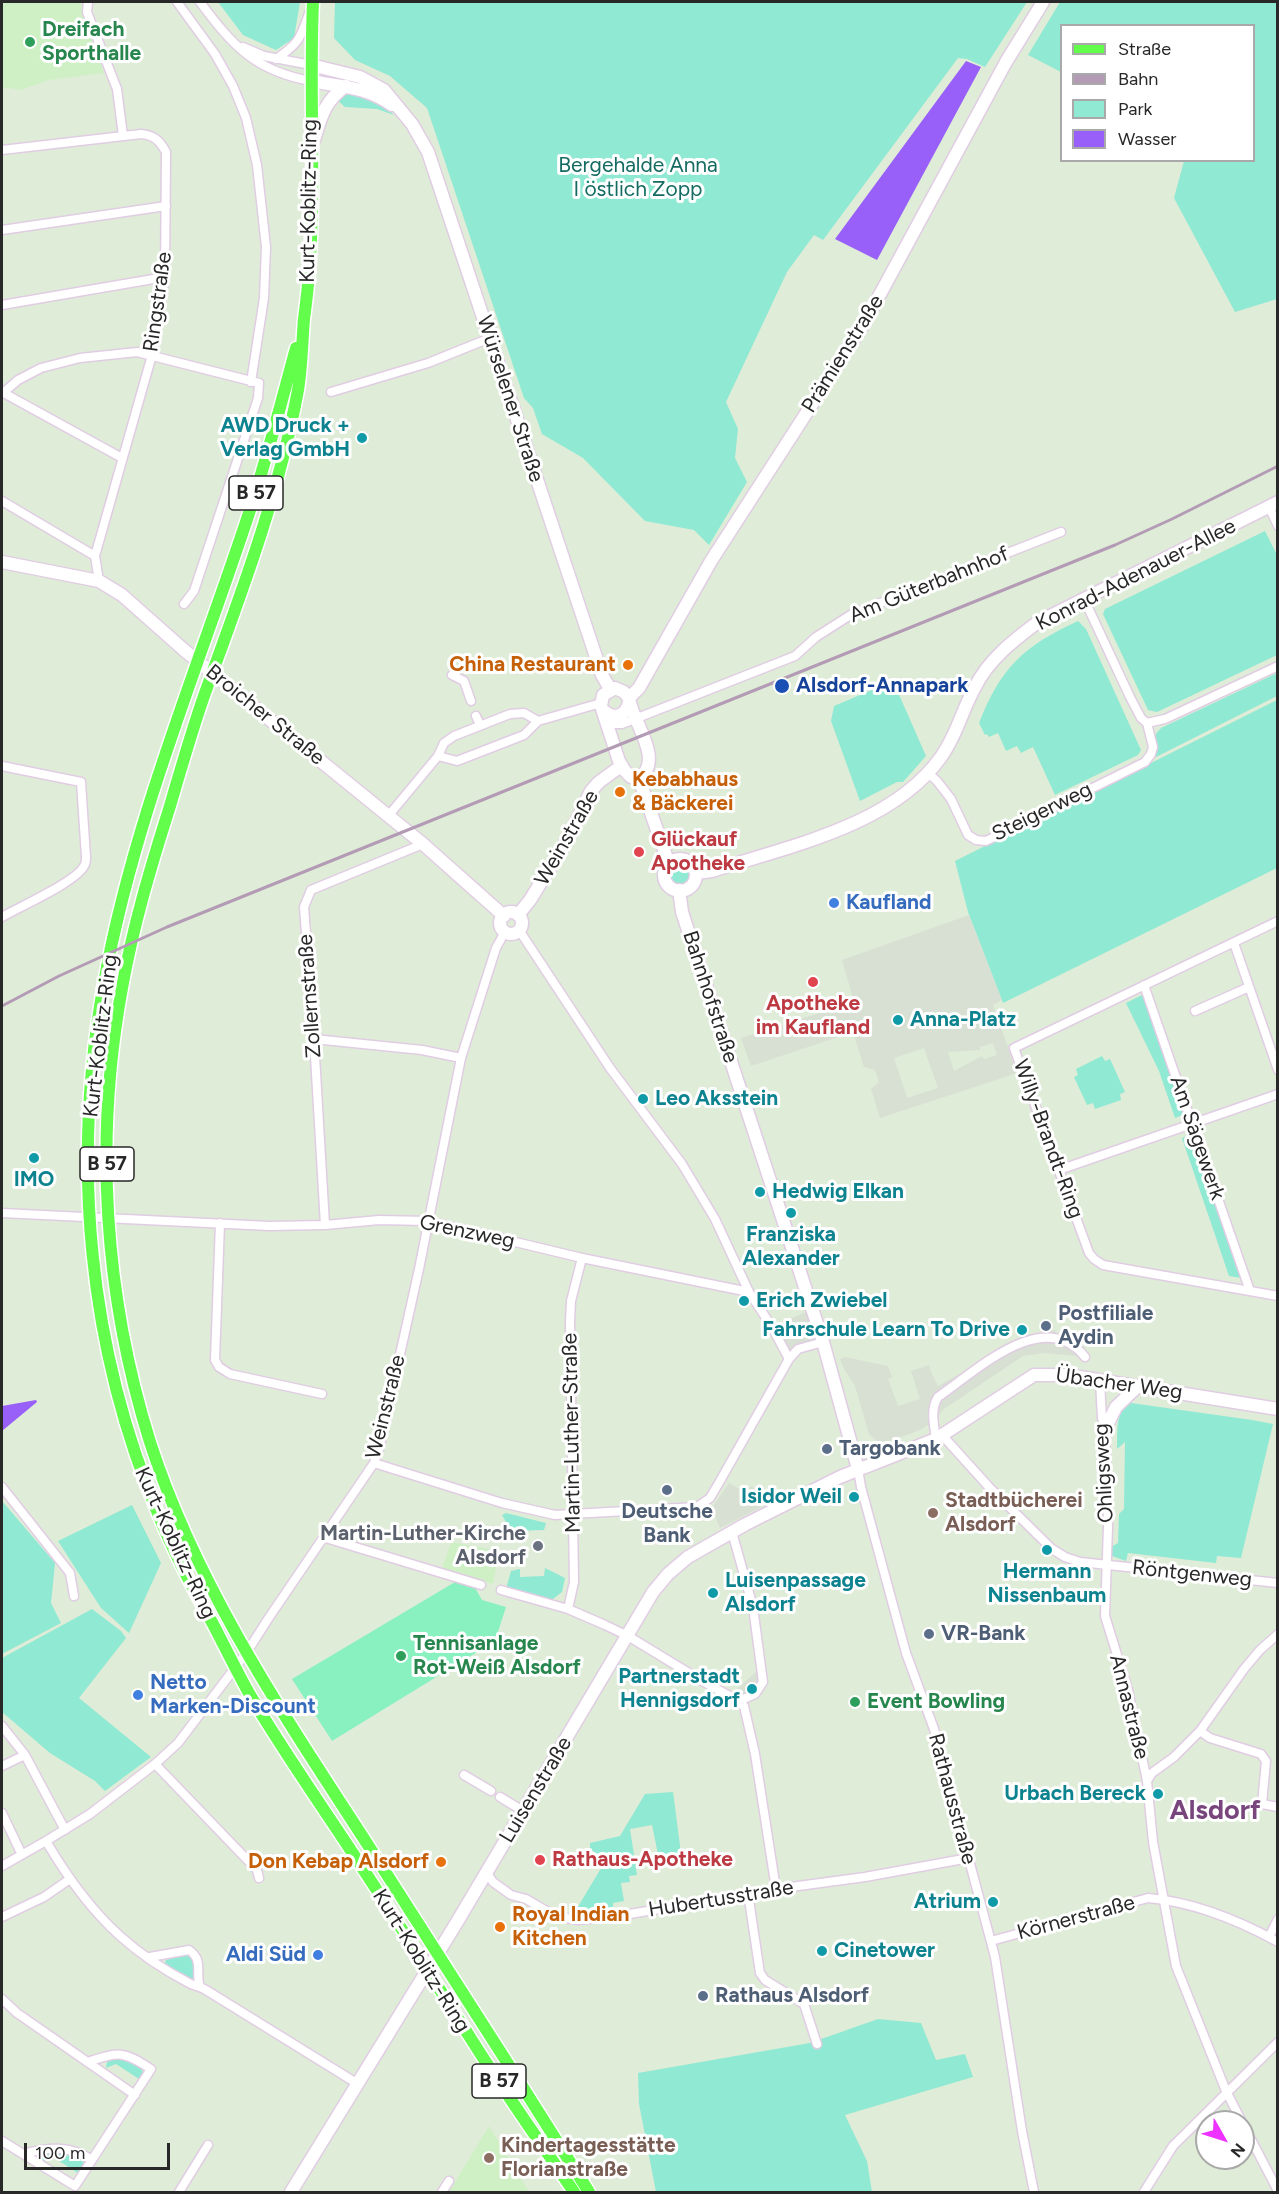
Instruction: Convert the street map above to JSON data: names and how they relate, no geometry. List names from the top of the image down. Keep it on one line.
{"streets":{"main road":["Kurt-Koblitz-Ring","Prämienstraße","Würselener Straße","B 57","Konrad-Adenauer-Allee","Broicher Straße","Weinstraße","Bahnhofstraße","Übacher Weg","Luisenstraße","Rathausstraße"],"street":["Ringstraße","Am Güterbahnhof","Steigerweg","Zollernstraße","Am Sägewerk","Willy-Brandt-Ring","Grenzweg","Martin-Luther-Straße","Ohligsweg","Röntgenweg","Annastraße","Hubertusstraße","Körnerstraße"]},"crossings":[["Kurt-Koblitz-Ring","Würselener Straße"],["Kurt-Koblitz-Ring","B 57"],["Kurt-Koblitz-Ring","Broicher Straße"],["Kurt-Koblitz-Ring","Weinstraße"],["Kurt-Koblitz-Ring","Grenzweg"],["Kurt-Koblitz-Ring","Luisenstraße"],["Ringstraße","Broicher Straße"],["Prämienstraße","Würselener Straße"],["Prämienstraße","Am Güterbahnhof"],["Würselener Straße","B 57"],["Würselener Straße","Am Güterbahnhof"],["Konrad-Adenauer-Allee","Steigerweg"],["Konrad-Adenauer-Allee","Bahnhofstraße"],["Broicher Straße","Weinstraße"],["Broicher Straße","Zollernstraße"],["Weinstraße","Grenzweg"],["Zollernstraße","Grenzweg"],["Bahnhofstraße","Rathausstraße"],["Am Sägewerk","Willy-Brandt-Ring"],["Grenzweg","Martin-Luther-Straße"],["Übacher Weg","Ohligsweg"],["Übacher Weg","Luisenstraße"],["Übacher Weg","Rathausstraße"],["Ohligsweg","Röntgenweg"],["Ohligsweg","Annastraße"],["Röntgenweg","Annastraße"],["Annastraße","Körnerstraße"],["Luisenstraße","Rathausstraße"],["Luisenstraße","Hubertusstraße"],["Rathausstraße","Hubertusstraße"],["Rathausstraße","Körnerstraße"]],"districts":["Alsdorf"],"parks":["Bergehalde Anna I östlich Zopp"],"places":["Dreifach Sporthalle","AWD Druck + Verlag GmbH","China Restaurant","Alsdorf-Annapark","Kebabhaus & Bäckerei","Glückauf Apotheke","Kaufland","Apotheke im Kaufland","Anna-Platz","Leo Aksstein","IMO","Hedwig Elkan","Franziska Alexander","Erich Zwiebel","Postfiliale Aydin","Fahrschule Learn To Drive","Targobank","Deutsche Bank","Isidor Weil","Stadtbücherei Alsdorf","Martin-Luther-Kirche Alsdorf","Hermann Nissenbaum","Luisenpassage Alsdorf","VR-Bank","Tennisanlage Rot-Weiß Alsdorf","Partnerstadt Hennigsdorf","Netto Marken-Discount","Event Bowling","Urbach Bereck","Rathaus-Apotheke","Don Kebap Alsdorf","Atrium","Royal Indian Kitchen","Cinetower","Aldi Süd","Rathaus Alsdorf","Kindertagesstätte Florianstraße"],"legend":["Straße","Bahn","Park","Wasser"],"scale_bar":"100 m","north":"bottom right"}
